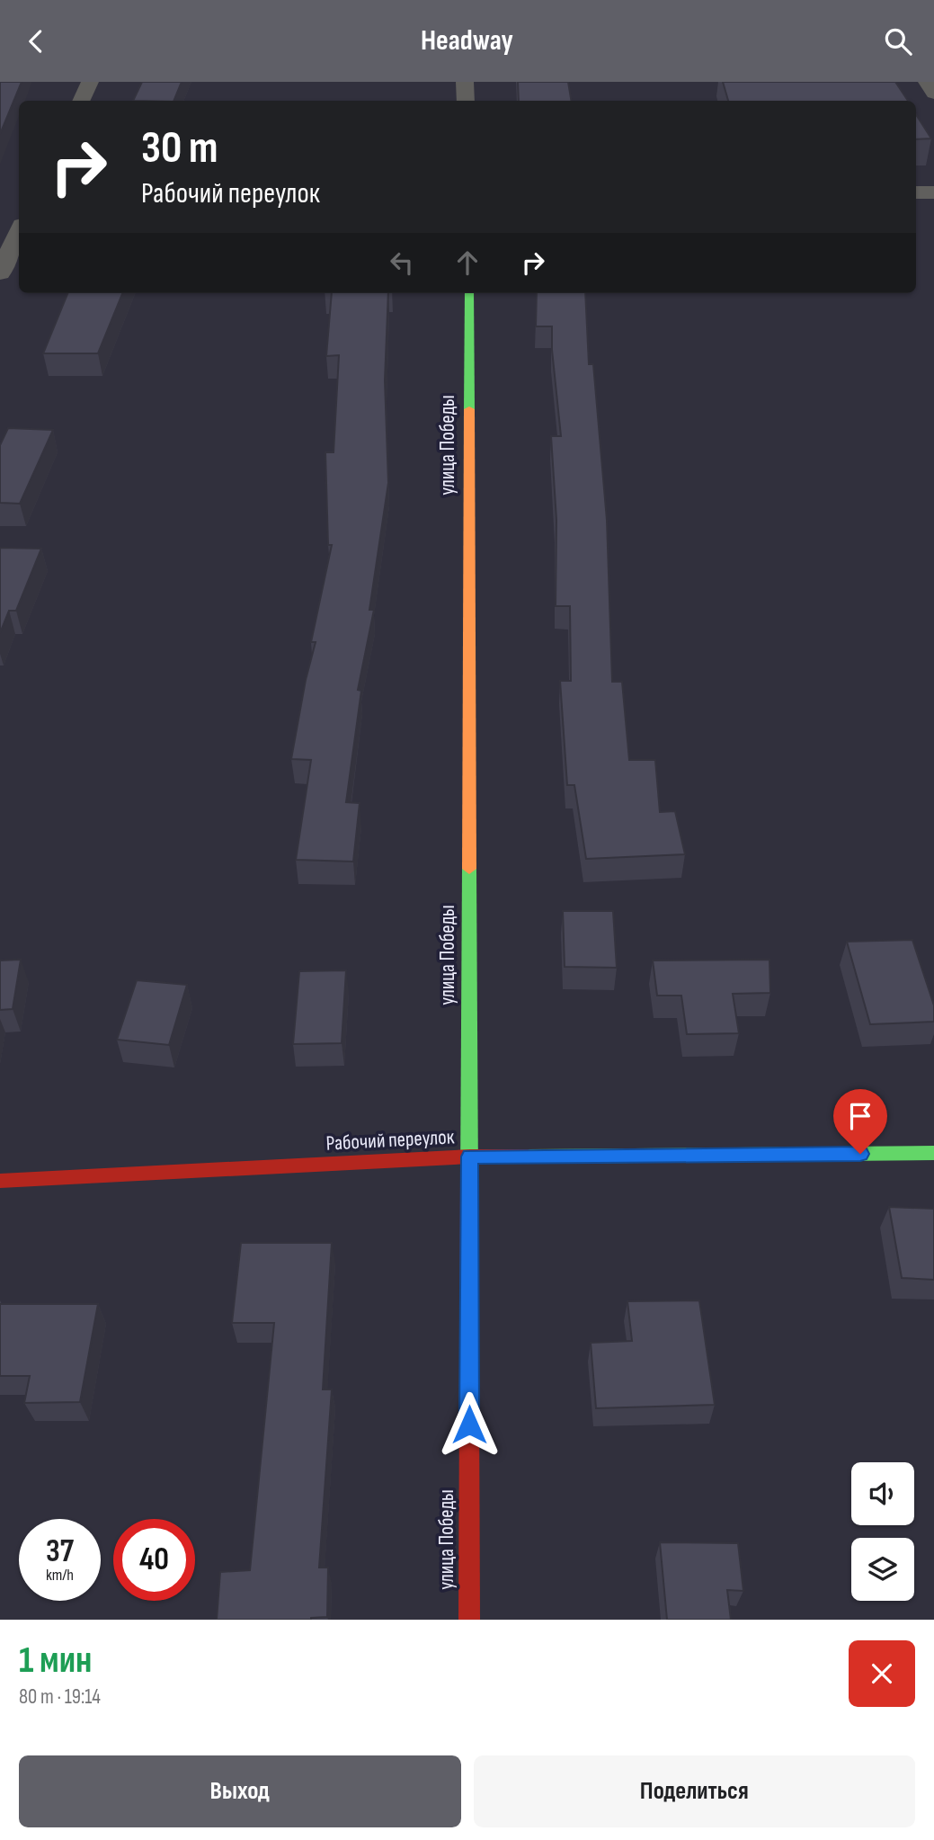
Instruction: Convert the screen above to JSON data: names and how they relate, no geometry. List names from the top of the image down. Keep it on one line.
{"streets":{"street":["улица Победы","Рабочий переулок"]},"crossings":[["улица Победы","Рабочий переулок"]],"page":{"header":"Headway","turn":["30 m","Рабочий переулок"],"speed":"37 km/h","limit":"40","heading":["1 мин","80 m · 19:14"],"buttons":["Выход","Поделиться"]}}
